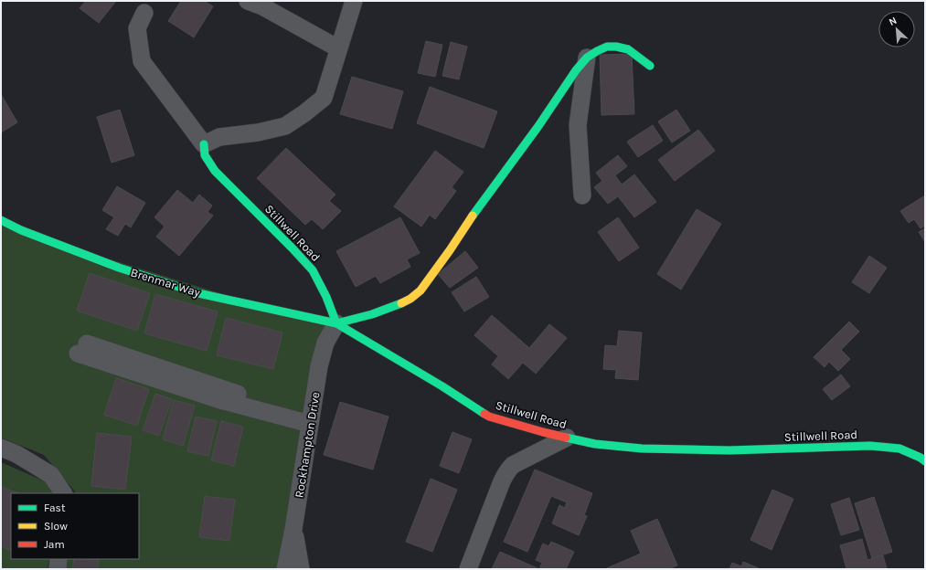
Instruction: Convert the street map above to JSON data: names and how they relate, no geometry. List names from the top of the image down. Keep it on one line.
{"streets":{"street":["Stillwell Road","Brenmar Way","Rockhampton Drive"]},"crossings":[["Stillwell Road","Brenmar Way"],["Stillwell Road","Rockhampton Drive"],["Brenmar Way","Rockhampton Drive"]],"legend":["Fast","Slow","Jam"],"north":"top left"}
